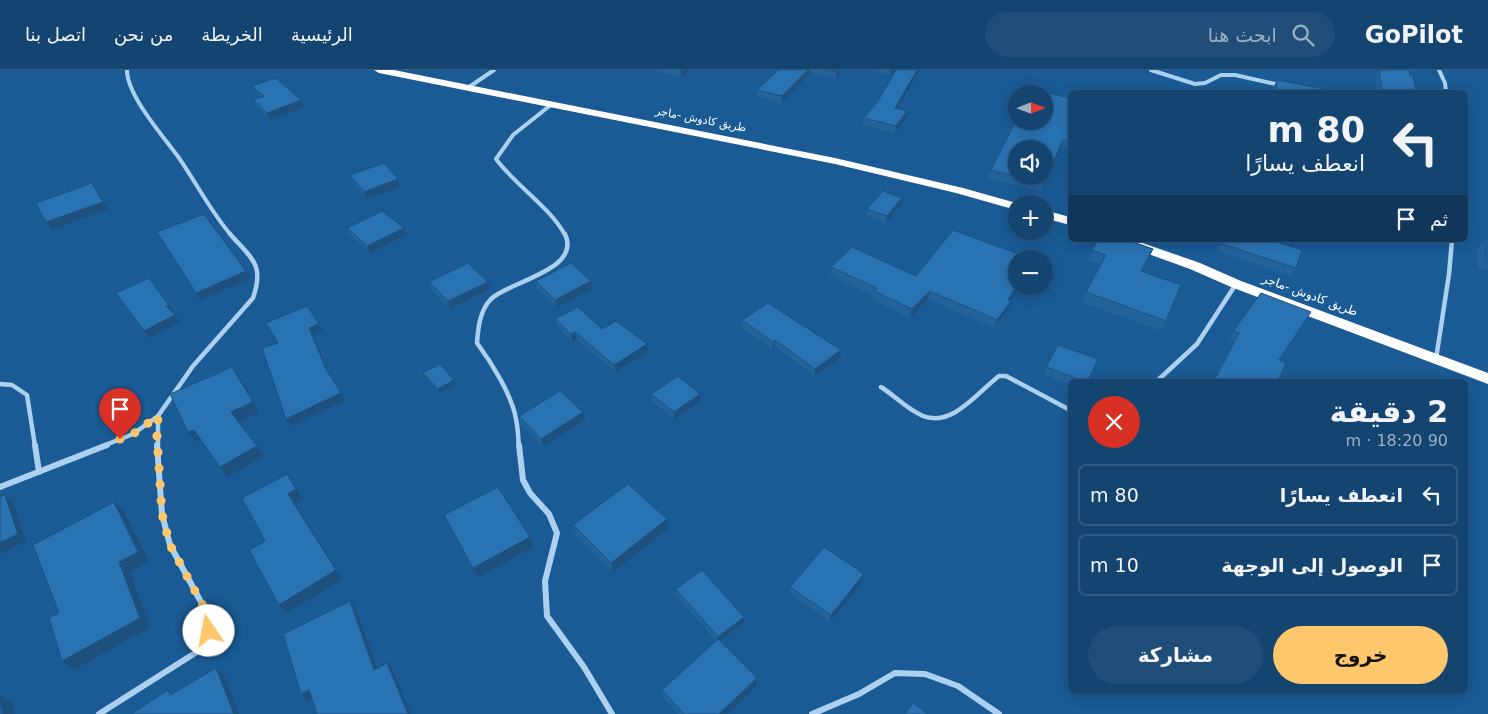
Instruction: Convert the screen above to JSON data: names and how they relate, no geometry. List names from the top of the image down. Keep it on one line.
{"streets":{"highway":["طريق كادوش -ماجر"]},"north":"right","page":{"header":"GoPilot","search":"ابحث هنا","nav":["الرئيسية","الخريطة","من نحن","اتصل بنا"],"map_buttons":["+","−"],"turn":["80 m","انعطف يسارًا"],"then":"ثم","heading":["2 دقيقة","90 m · 18:20"],"list":[{"name":"انعطف يسارًا","value":"80 m"},{"name":"الوصول إلى الوجهة","value":"10 m"}],"buttons":["خروج","مشاركة"]}}
